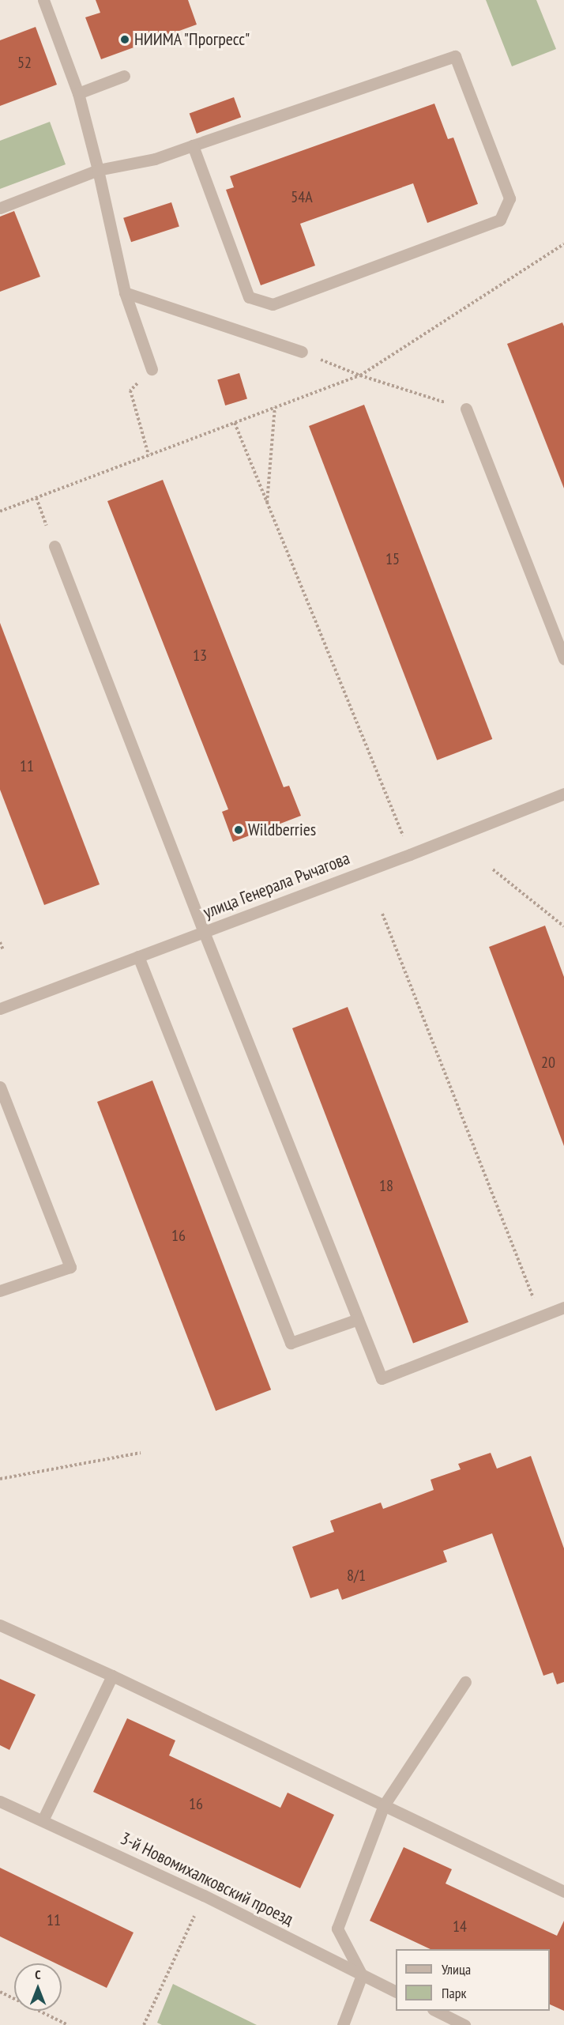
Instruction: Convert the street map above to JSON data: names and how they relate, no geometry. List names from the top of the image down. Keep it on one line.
{"streets":{"street":["улица Генерала Рычагова","3-й Новомихалковский проезд"]},"places":["НИИМА \"Прогресс\"","Wildberries"],"house_numbers":["52","54А","15","13","11","20","18","16","8/1","16","11","14"],"legend":["Улица","Парк"],"north":"top"}
